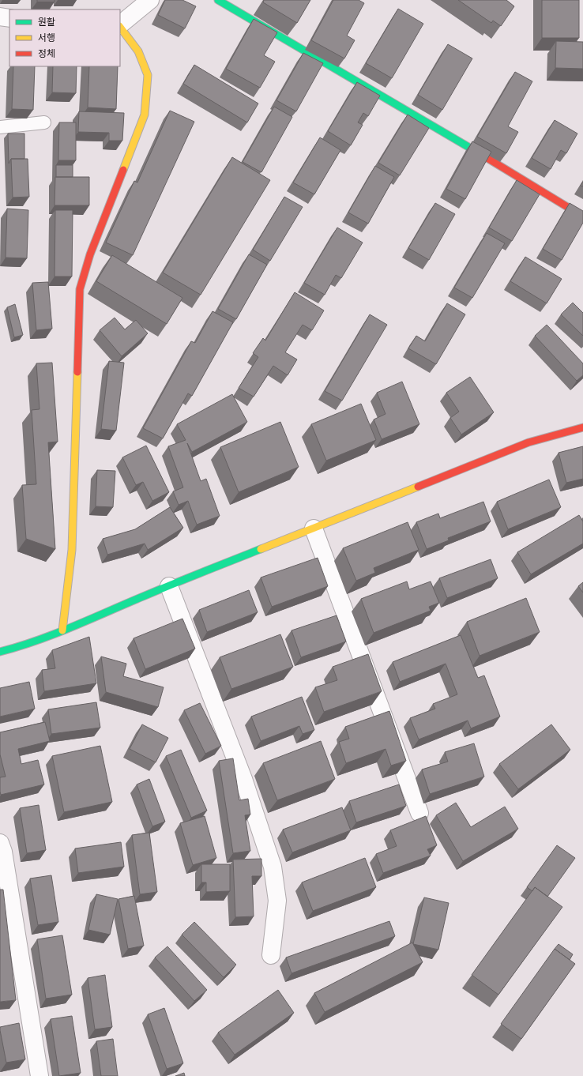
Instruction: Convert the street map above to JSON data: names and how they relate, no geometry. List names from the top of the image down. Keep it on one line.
{"legend":["원활","서행","정체"]}
